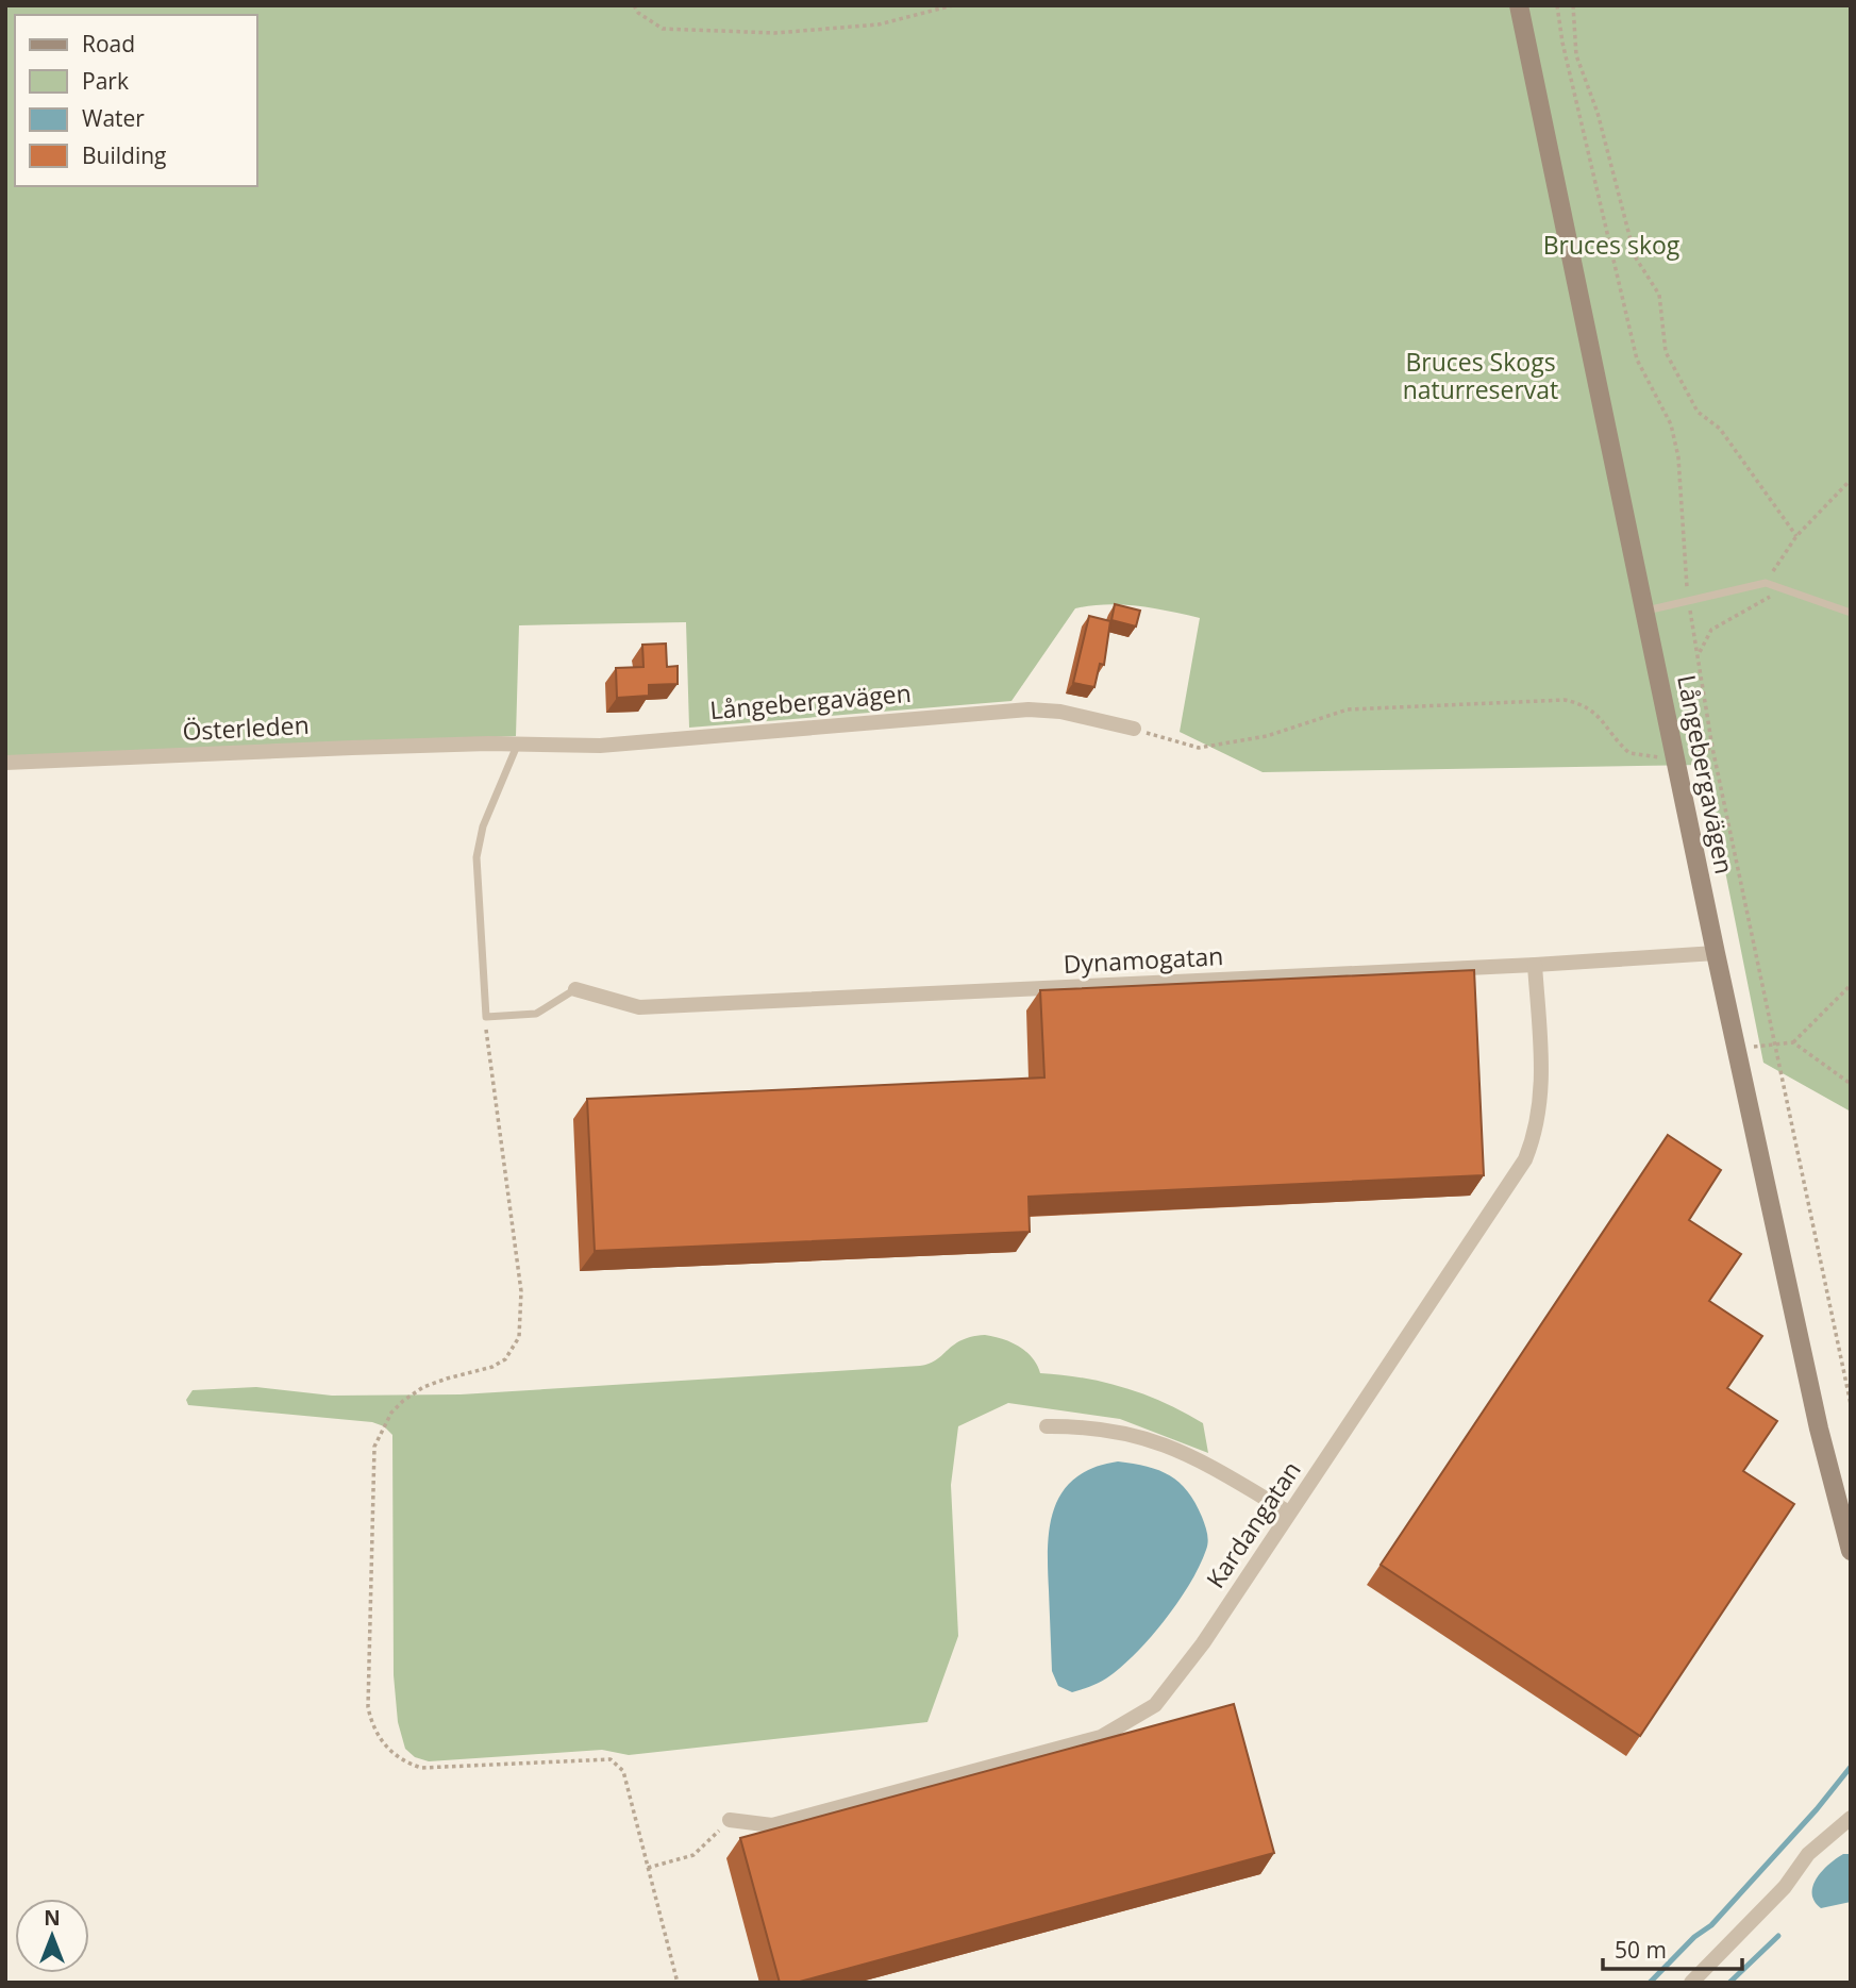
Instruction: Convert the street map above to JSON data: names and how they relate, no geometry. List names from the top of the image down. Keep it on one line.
{"streets":{"street":["Långebergavägen","Österleden","Dynamogatan","Kardangatan"]},"crossings":[["Långebergavägen","Österleden"],["Långebergavägen","Dynamogatan"],["Dynamogatan","Kardangatan"]],"parks":["Bruces skog","Bruces Skogs naturreservat"],"legend":["Road","Park","Water","Building"],"scale_bar":"50 m","north":"top"}
